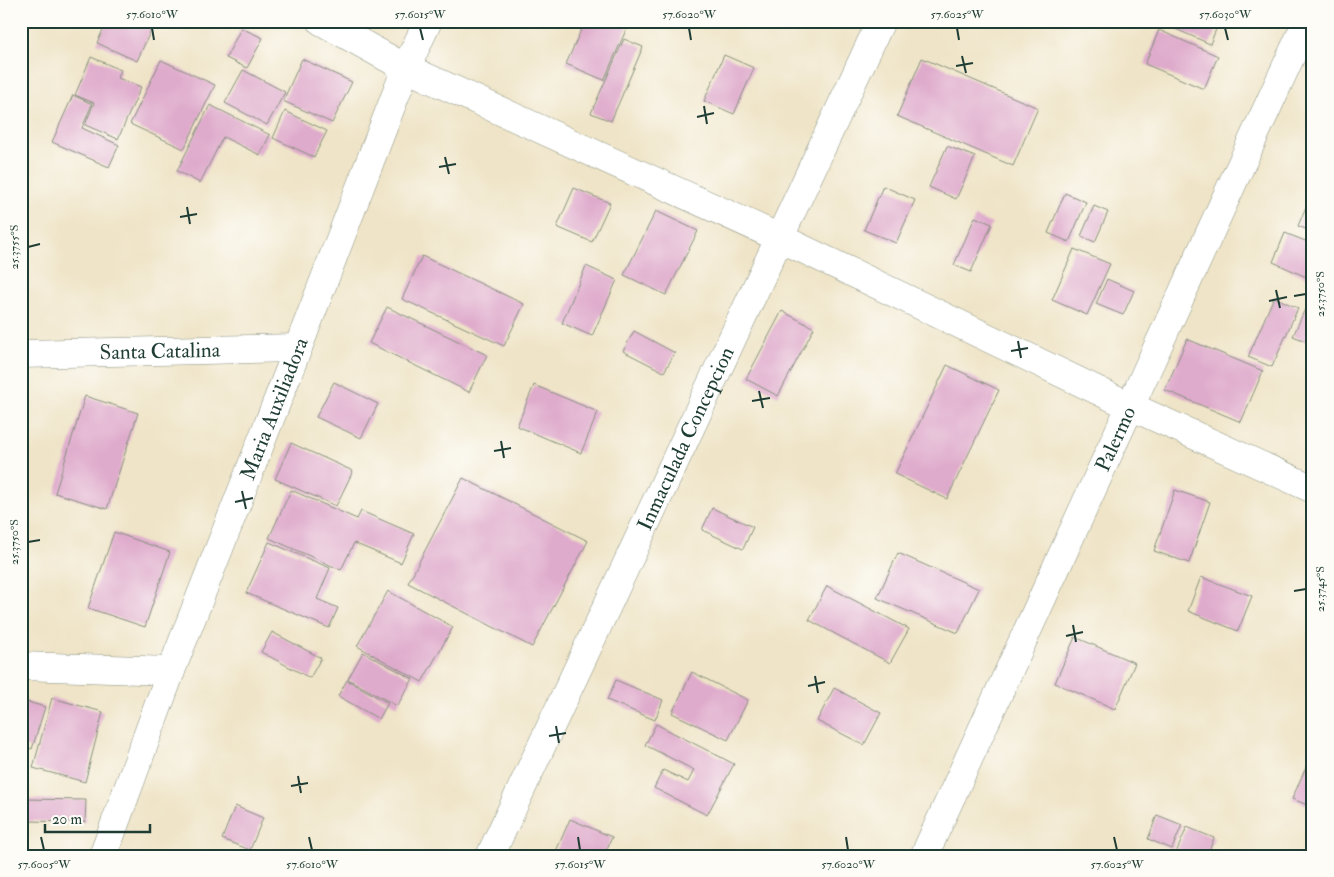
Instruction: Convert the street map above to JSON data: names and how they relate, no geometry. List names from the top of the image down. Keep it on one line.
{"streets":{"street":["Santa Catalina","Maria Auxiliadora","Inmaculada Concepcion","Palermo"]},"crossings":[["Santa Catalina","Maria Auxiliadora"]],"scale_bar":"20 m","coordinates":["57.6010°W","57.6015°W","57.6020°W","57.6025°W","57.6030°W","25.3755°S","25.3750°S","25.3745°S","57.6005°W"]}
